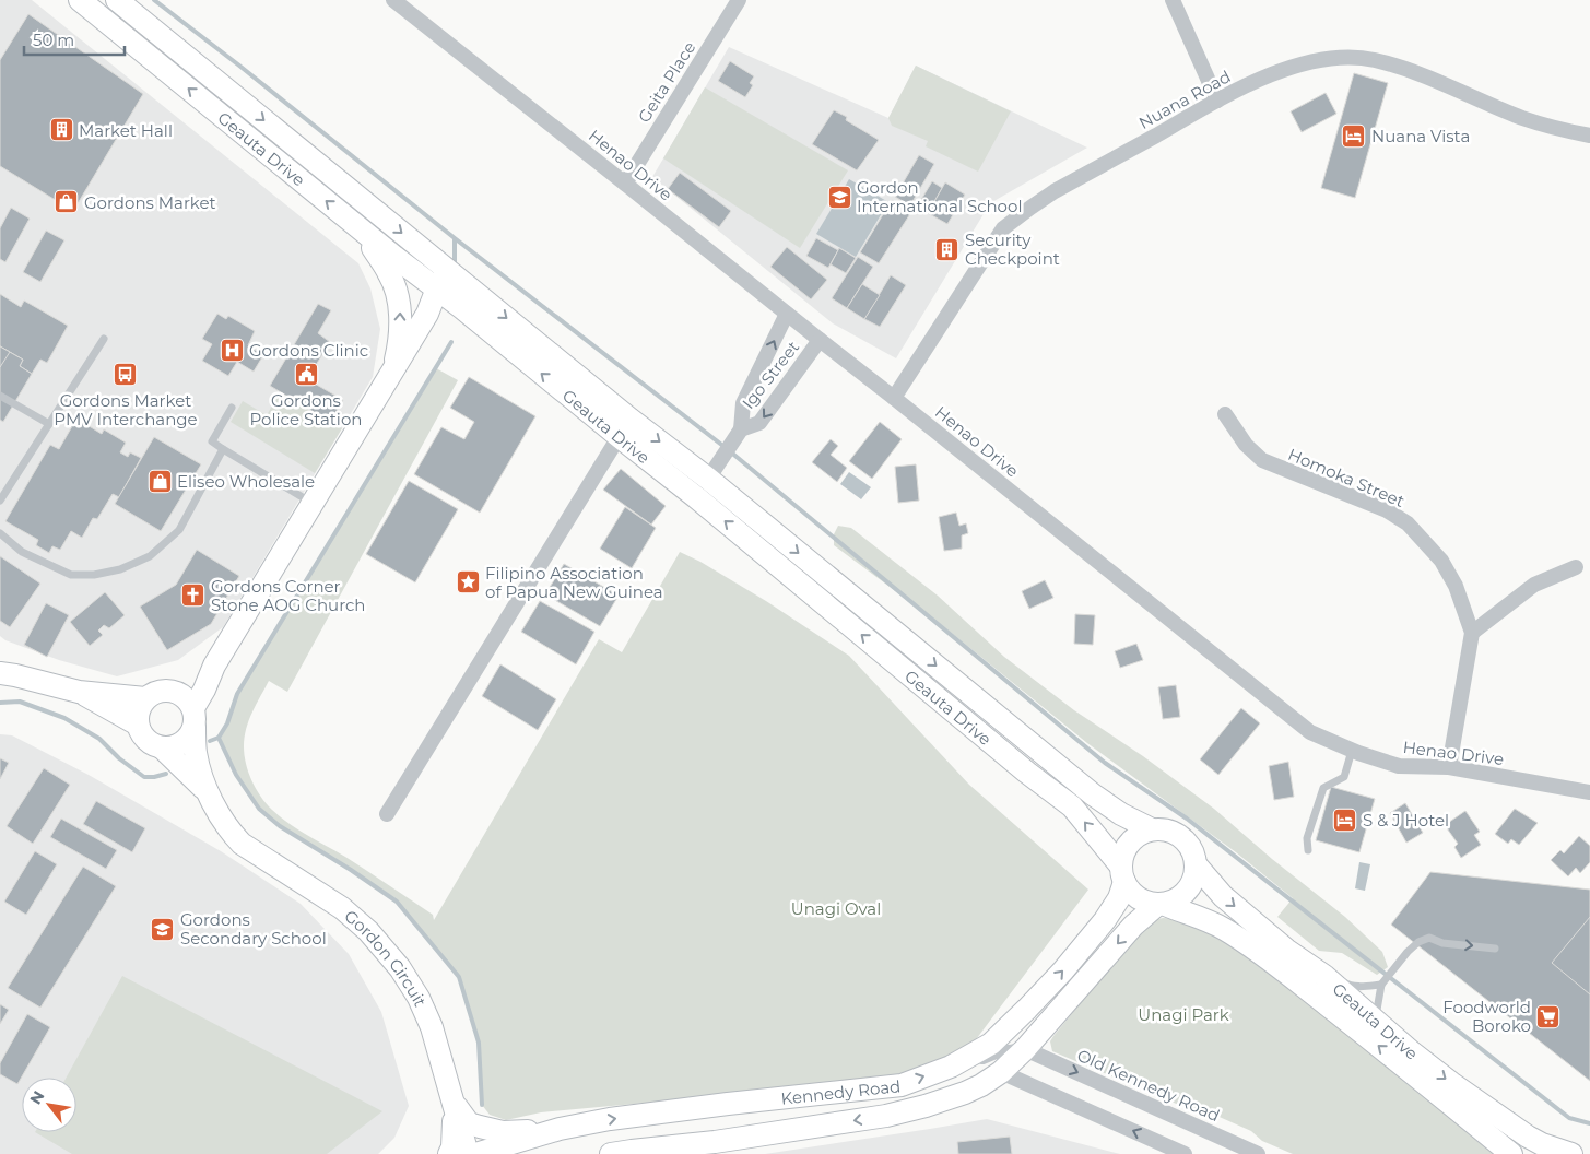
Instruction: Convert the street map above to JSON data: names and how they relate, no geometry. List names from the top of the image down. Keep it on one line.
{"streets":{"main road":["Geauta Drive","Gordon Circuit","Kennedy Road"],"street":["Geita Place","Nuana Road","Henao Drive","Igo Street","Homoka Street","Old Kennedy Road"]},"crossings":[["Geita Place","Henao Drive"],["Nuana Road","Henao Drive"],["Geauta Drive","Igo Street"],["Geauta Drive","Kennedy Road"],["Henao Drive","Igo Street"],["Henao Drive","Homoka Street"],["Old Kennedy Road","Kennedy Road"]],"parks":["Unagi Oval","Unagi Park"],"places":{"building":["Market Hall","Security Checkpoint"],"hotel":["Nuana Vista","S & J Hotel"],"school or university":["Gordon International School","Gordons Secondary School"],"shop":["Gordons Market","Eliseo Wholesale"],"hospital":["Gordons Clinic"],"bus stop":["Gordons Market PMV Interchange"],"public building":["Gordons Police Station"],"place":["Filipino Association of Papua New Guinea"],"church":["Gordons Corner Stone AOG Church"],"supermarket":["Foodworld Boroko"]},"scale_bar":"50 m","north":"top left"}
